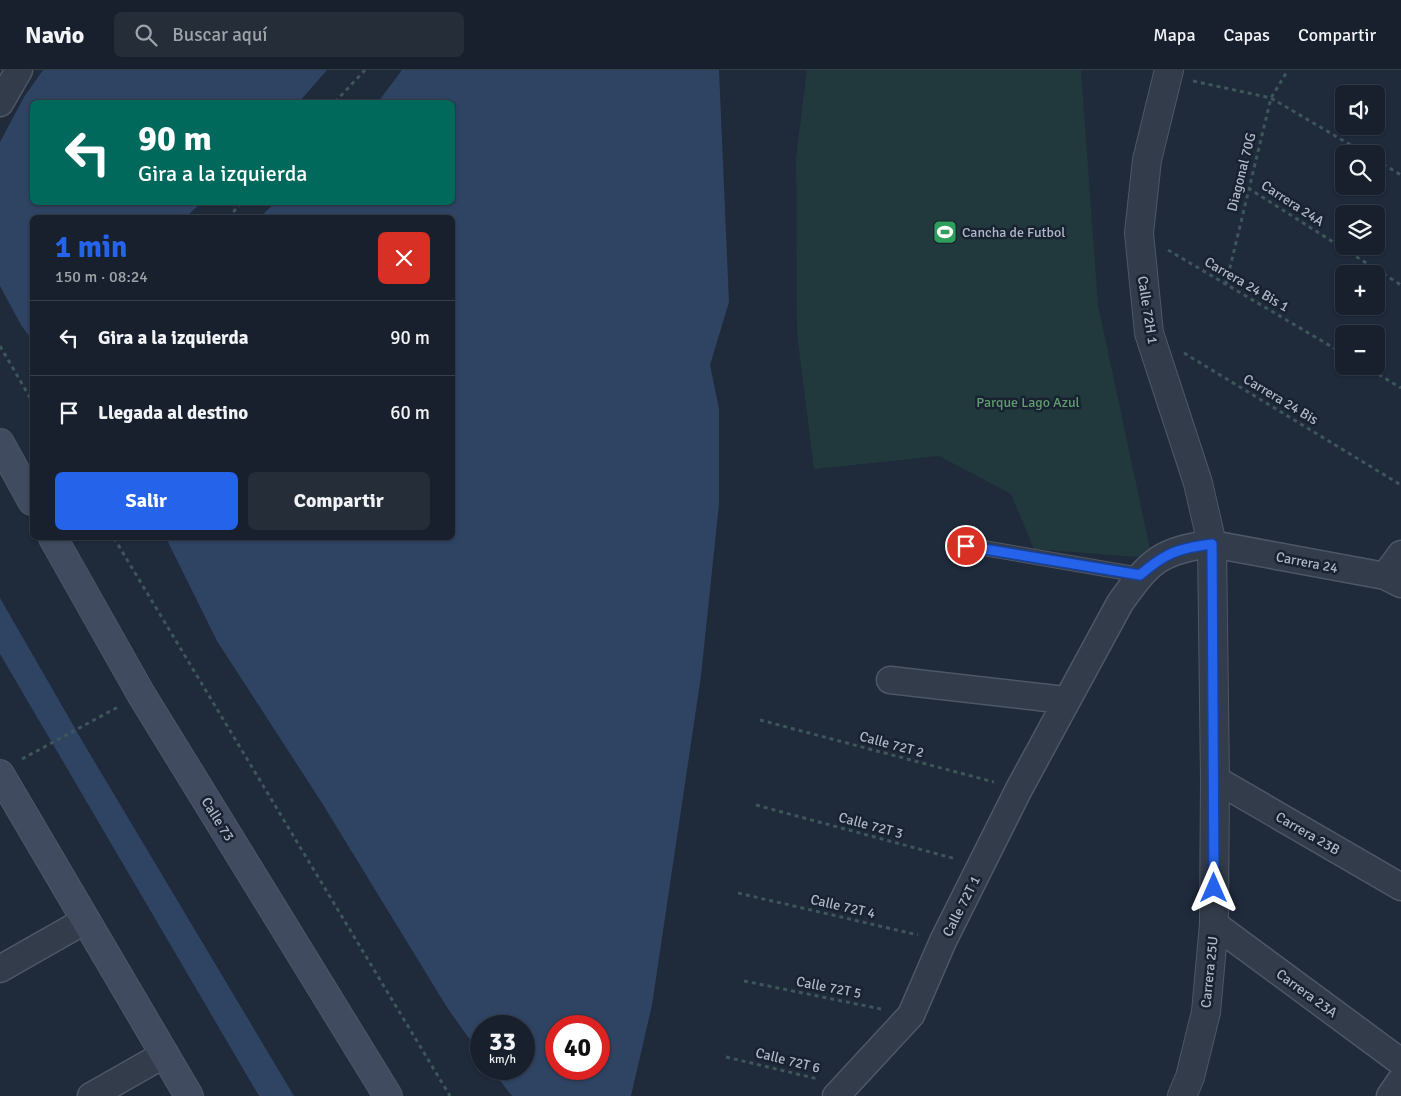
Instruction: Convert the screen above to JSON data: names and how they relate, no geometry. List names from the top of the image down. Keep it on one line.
{"streets":{"main road":["Calle 73"],"street":["Calle 72H 1","Carrera 24","Carrera 23B","Calle 72T 1","Carrera 25U","Carrera 23A"],"path":["Diagonal 70G","Carrera 24A","Carrera 24 Bis 1","Carrera 24 Bis","Calle 72T 2","Calle 72T 3","Calle 72T 4","Calle 72T 5","Calle 72T 6"]},"crossings":[["Diagonal 70G","Carrera 24A"],["Diagonal 70G","Carrera 24 Bis 1"],["Carrera 24 Bis 1","Calle 72H 1"],["Calle 72H 1","Carrera 24 Bis"],["Calle 72H 1","Carrera 24"],["Calle 72H 1","Carrera 25U"],["Carrera 24","Calle 72T 1"],["Carrera 24","Carrera 25U"],["Calle 72T 2","Calle 72T 1"],["Calle 72T 3","Calle 72T 1"],["Carrera 23B","Carrera 25U"],["Calle 72T 4","Calle 72T 1"],["Calle 72T 1","Calle 72T 5"],["Calle 72T 1","Calle 72T 6"],["Carrera 25U","Carrera 23A"]],"parks":["Parque Lago Azul"],"places":{"sports":["Cancha de Futbol"]},"page":{"header":"Navio","search":"Buscar aquí","nav":["Mapa","Capas","Compartir"],"map_buttons":["+","−"],"turn":["90 m","Gira a la izquierda"],"heading":["1 min","150 m · 08:24"],"list":[{"name":"Gira a la izquierda","value":"90 m"},{"name":"Llegada al destino","value":"60 m"}],"buttons":["Salir","Compartir"],"speed":"33 km/h","limit":"40"}}
